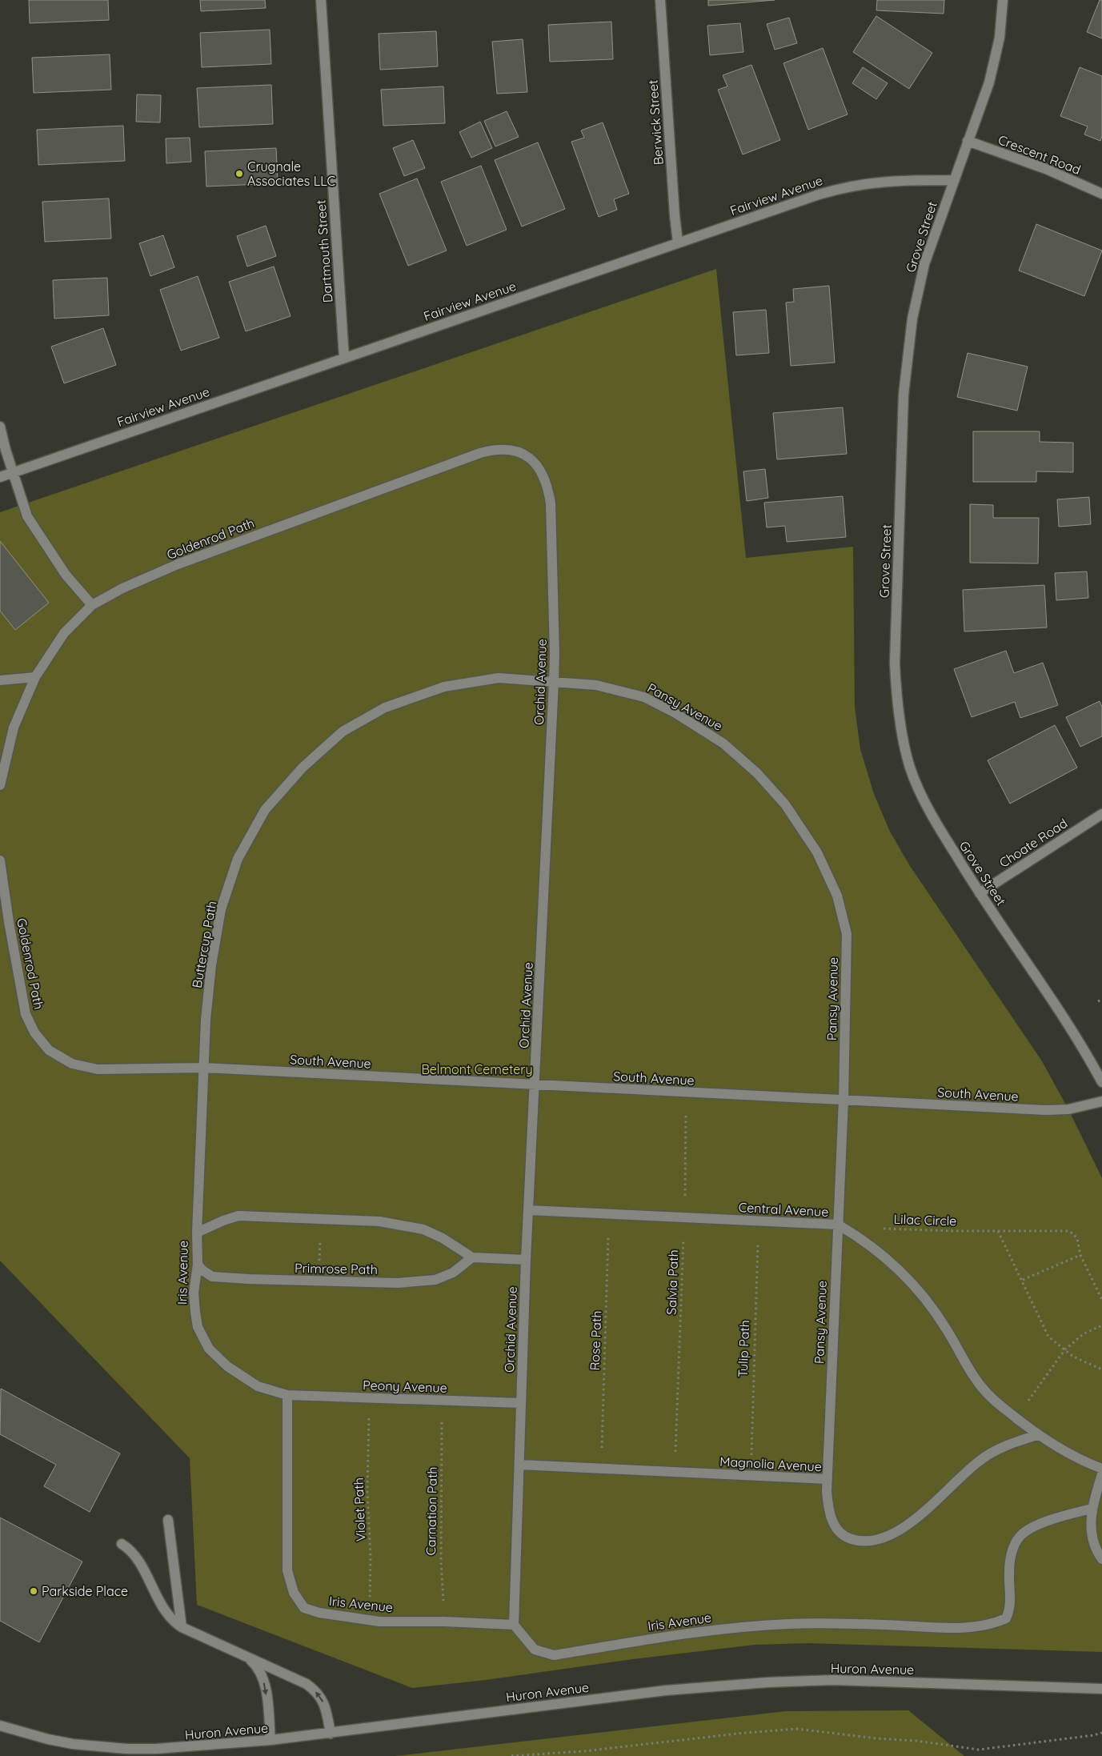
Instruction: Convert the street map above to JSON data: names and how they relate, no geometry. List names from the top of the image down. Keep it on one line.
{"streets":{"street":["Berwick Street","Crescent Road","Fairview Avenue","Grove Street","Dartmouth Street","Goldenrod Path","Orchid Avenue","Pansy Avenue","Choate Road","Buttercup Path","South Avenue","Central Avenue","Primrose Path","Iris Avenue","Peony Avenue","Magnolia Avenue","Huron Avenue"],"path":["Lilac Circle","Salvia Path","Rose Path","Tulip Path","Violet Path","Carnation Path"]},"crossings":[["Berwick Street","Fairview Avenue"],["Crescent Road","Grove Street"],["Fairview Avenue","Grove Street"],["Fairview Avenue","Dartmouth Street"],["Grove Street","Choate Road"],["Goldenrod Path","Orchid Avenue"],["Goldenrod Path","Buttercup Path"],["Goldenrod Path","South Avenue"],["Orchid Avenue","Pansy Avenue"],["Orchid Avenue","Buttercup Path"],["Orchid Avenue","South Avenue"],["Orchid Avenue","Central Avenue"],["Orchid Avenue","Iris Avenue"],["Orchid Avenue","Peony Avenue"],["Orchid Avenue","Magnolia Avenue"],["Pansy Avenue","Buttercup Path"],["Pansy Avenue","South Avenue"],["Pansy Avenue","Central Avenue"],["Pansy Avenue","Magnolia Avenue"],["Buttercup Path","South Avenue"],["Buttercup Path","Iris Avenue"],["South Avenue","Salvia Path"],["Central Avenue","Lilac Circle"],["Central Avenue","Salvia Path"],["Central Avenue","Rose Path"],["Central Avenue","Tulip Path"],["Central Avenue","Magnolia Avenue"],["Primrose Path","Iris Avenue"],["Iris Avenue","Peony Avenue"],["Iris Avenue","Violet Path"],["Iris Avenue","Carnation Path"],["Salvia Path","Magnolia Avenue"],["Rose Path","Magnolia Avenue"],["Tulip Path","Magnolia Avenue"],["Peony Avenue","Violet Path"],["Peony Avenue","Carnation Path"]],"parks":["Belmont Cemetery"],"places":["Crugnale Associates LLC","Parkside Place"]}
